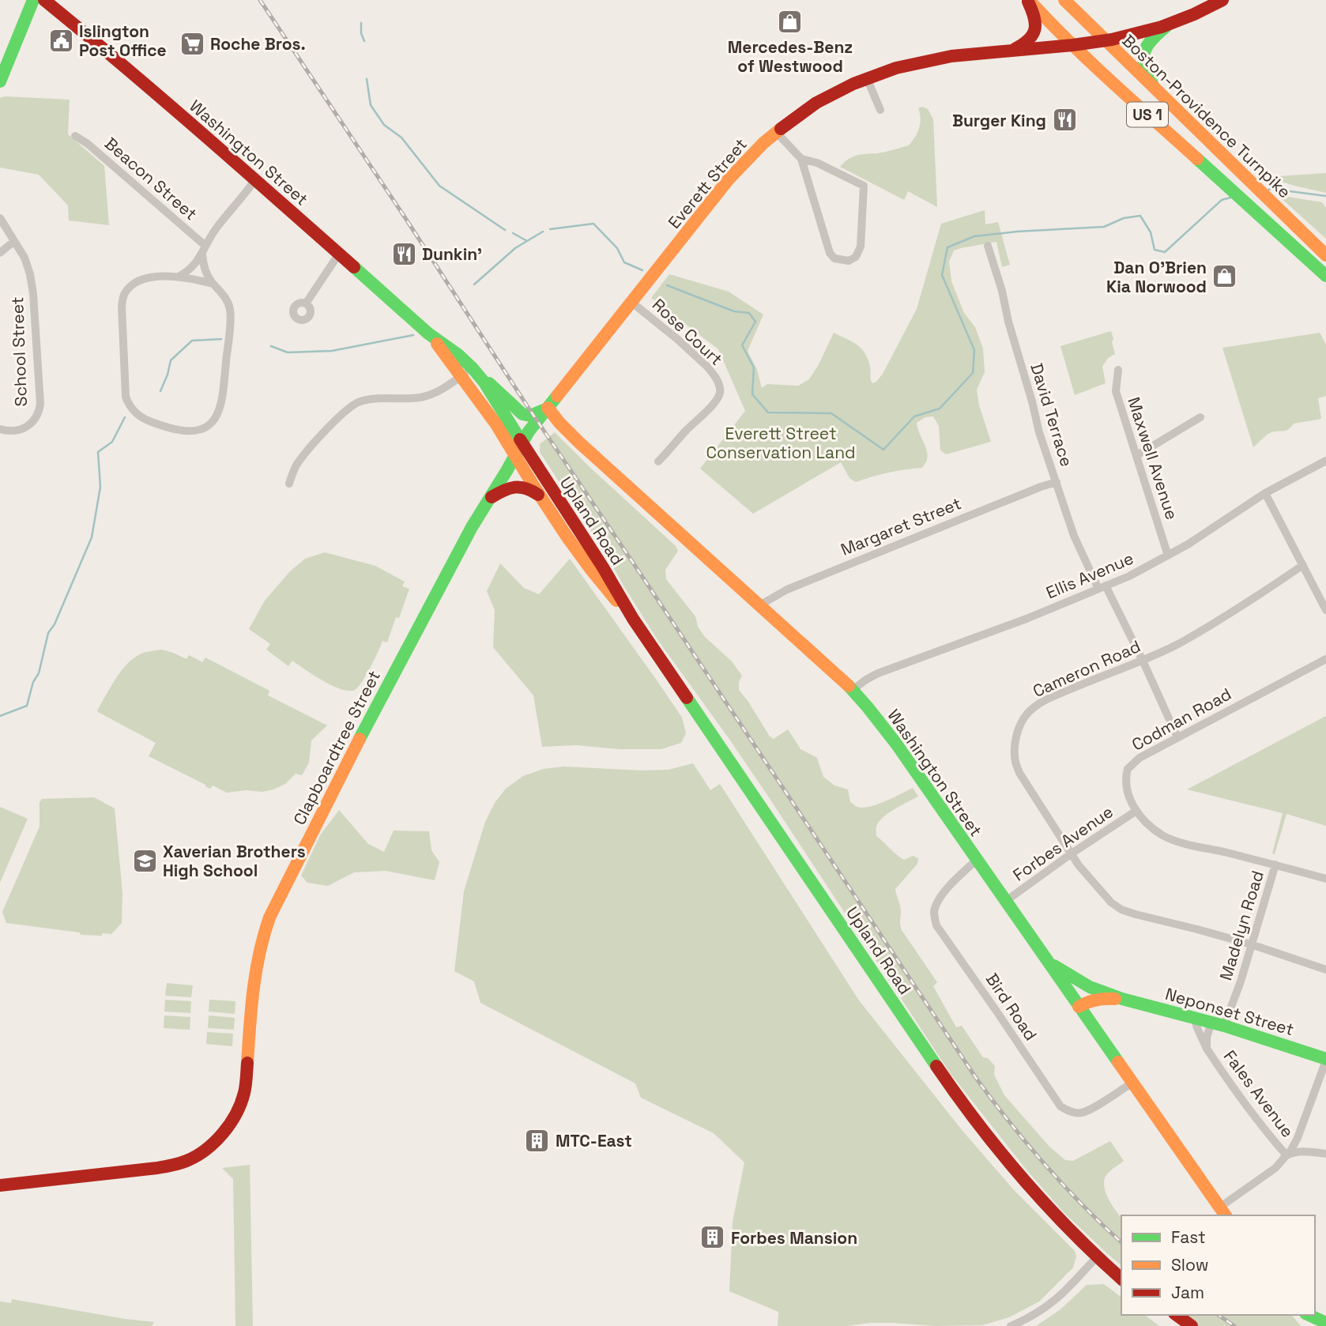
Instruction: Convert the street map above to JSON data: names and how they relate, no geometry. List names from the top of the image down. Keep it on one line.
{"streets":{"main road":["US 1","Boston-Providence Turnpike","Washington Street","Everett Street","Upland Road","Clapboardtree Street","Neponset Street"],"street":["Beacon Street","Rose Court","School Street","David Terrace","Maxwell Avenue","Margaret Street","Ellis Avenue","Cameron Road","Codman Road","Forbes Avenue","Madelyn Road","Bird Road","Fales Avenue"]},"crossings":[["Boston-Providence Turnpike","Everett Street"],["Washington Street","Everett Street"],["Washington Street","Upland Road"],["Washington Street","Margaret Street"],["Washington Street","Ellis Avenue"],["Washington Street","Clapboardtree Street"],["Washington Street","Forbes Avenue"],["Washington Street","Bird Road"],["Washington Street","Neponset Street"],["Everett Street","Rose Court"],["Everett Street","Upland Road"],["Everett Street","Clapboardtree Street"],["David Terrace","Margaret Street"],["David Terrace","Ellis Avenue"],["David Terrace","Cameron Road"],["David Terrace","Codman Road"],["Maxwell Avenue","Ellis Avenue"],["Upland Road","Clapboardtree Street"],["Cameron Road","Forbes Avenue"],["Cameron Road","Madelyn Road"],["Codman Road","Forbes Avenue"],["Codman Road","Madelyn Road"],["Madelyn Road","Neponset Street"],["Neponset Street","Fales Avenue"]],"parks":["Everett Street Conservation Land"],"places":{"shop":["Mercedes-Benz of Westwood","Dan O'Brien Kia Norwood"],"public building":["Islington Post Office"],"supermarket":["Roche Bros."],"restaurant":["Burger King","Dunkin'"],"school or university":["Xaverian Brothers High School"],"building":["MTC-East","Forbes Mansion"]},"legend":["Fast","Slow","Jam"]}
